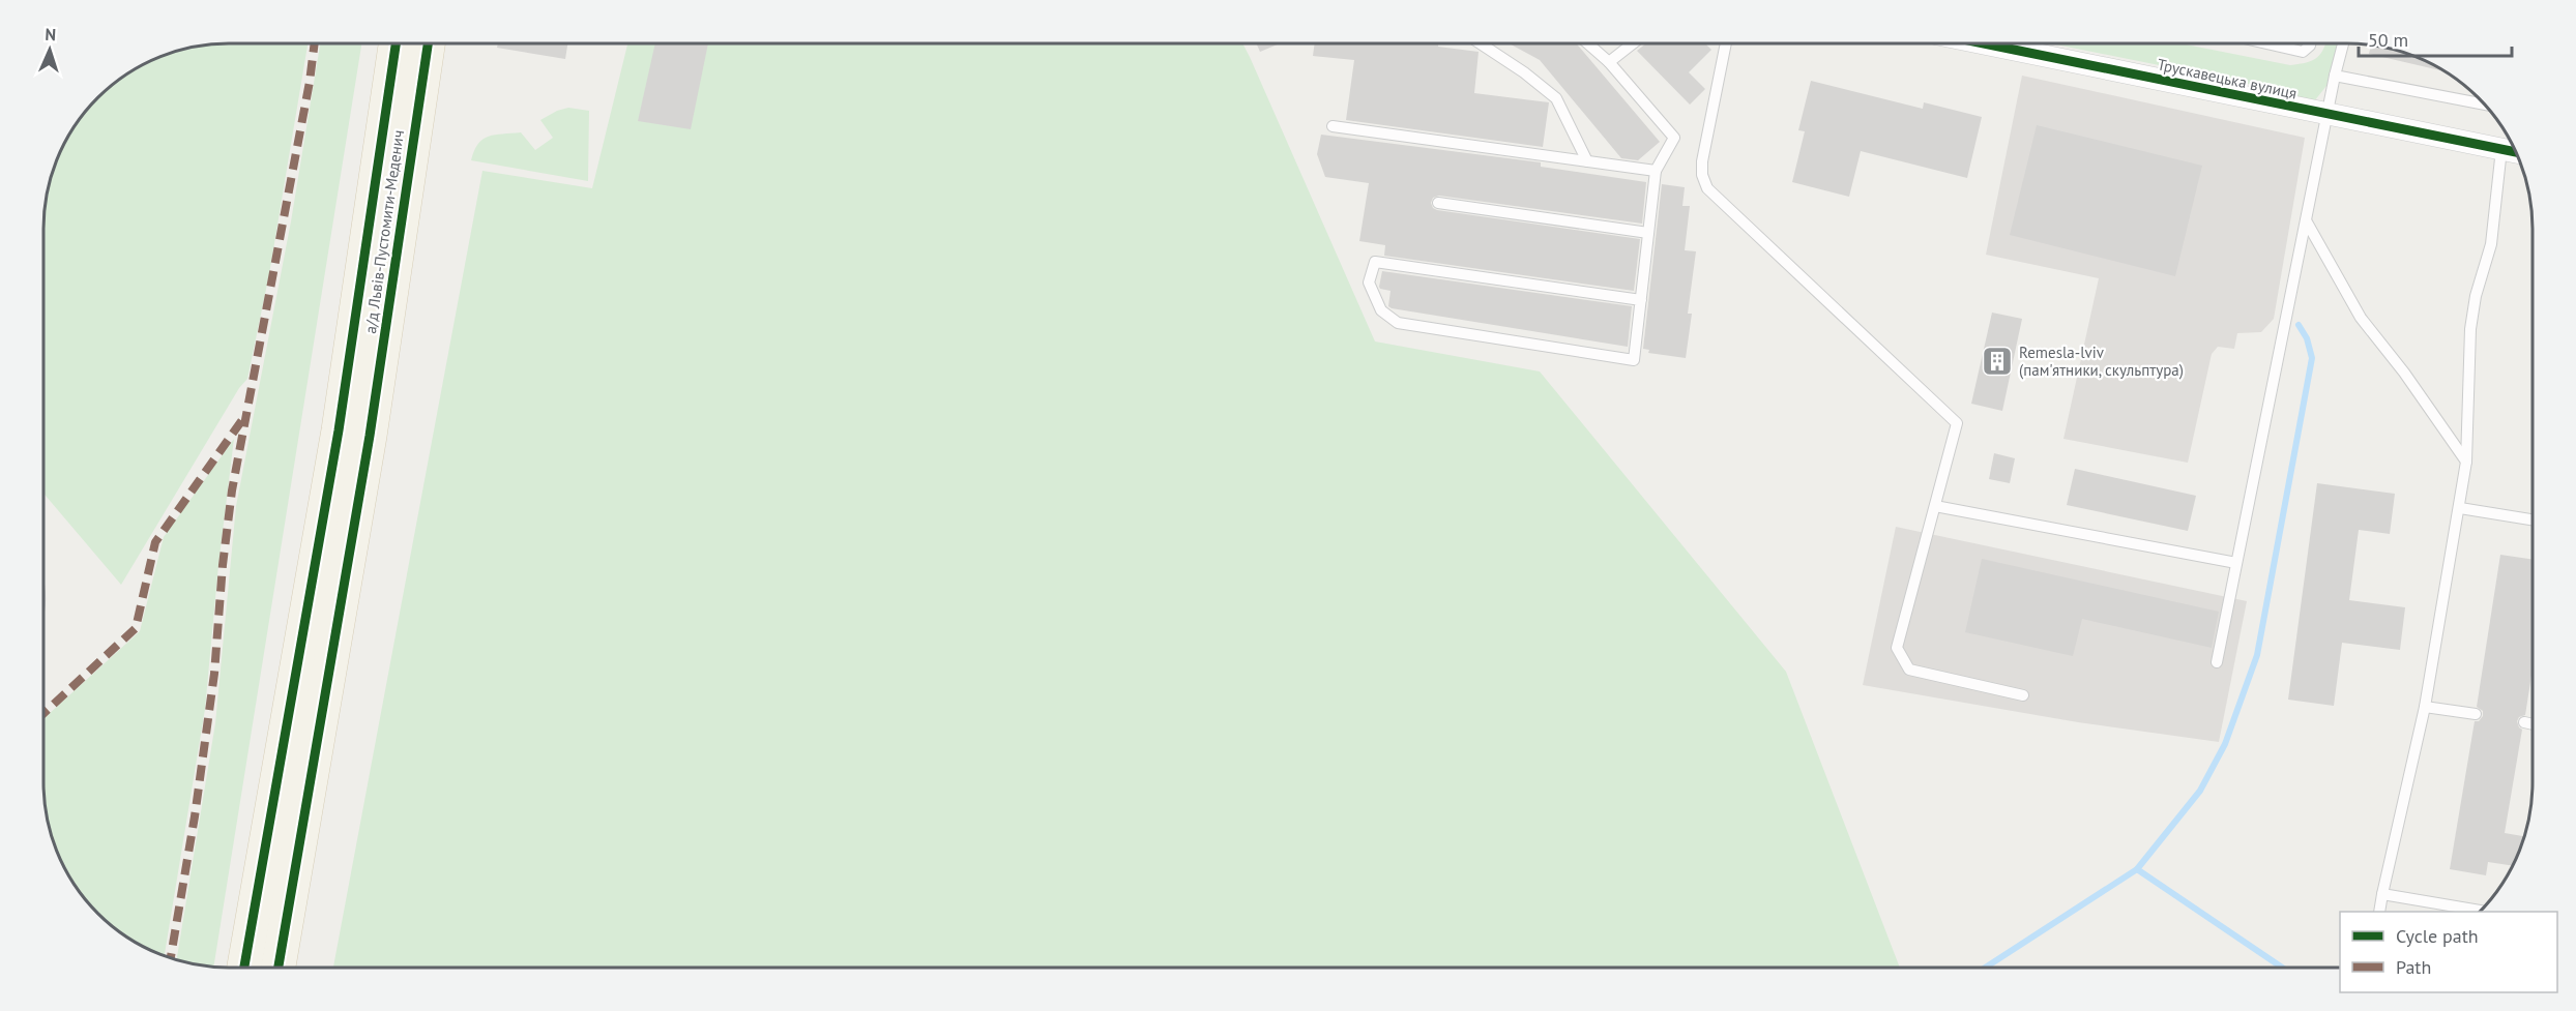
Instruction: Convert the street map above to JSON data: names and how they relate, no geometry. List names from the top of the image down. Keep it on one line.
{"streets":{"main road":["а/д Львів-Пустомити-Меденич"],"street":["Трускавецька вулиця"]},"places":{"building":["Remesla-lviv (пам'ятники, скульптура)"]},"legend":["Cycle path","Path"],"scale_bar":"50 m","north":"top"}
